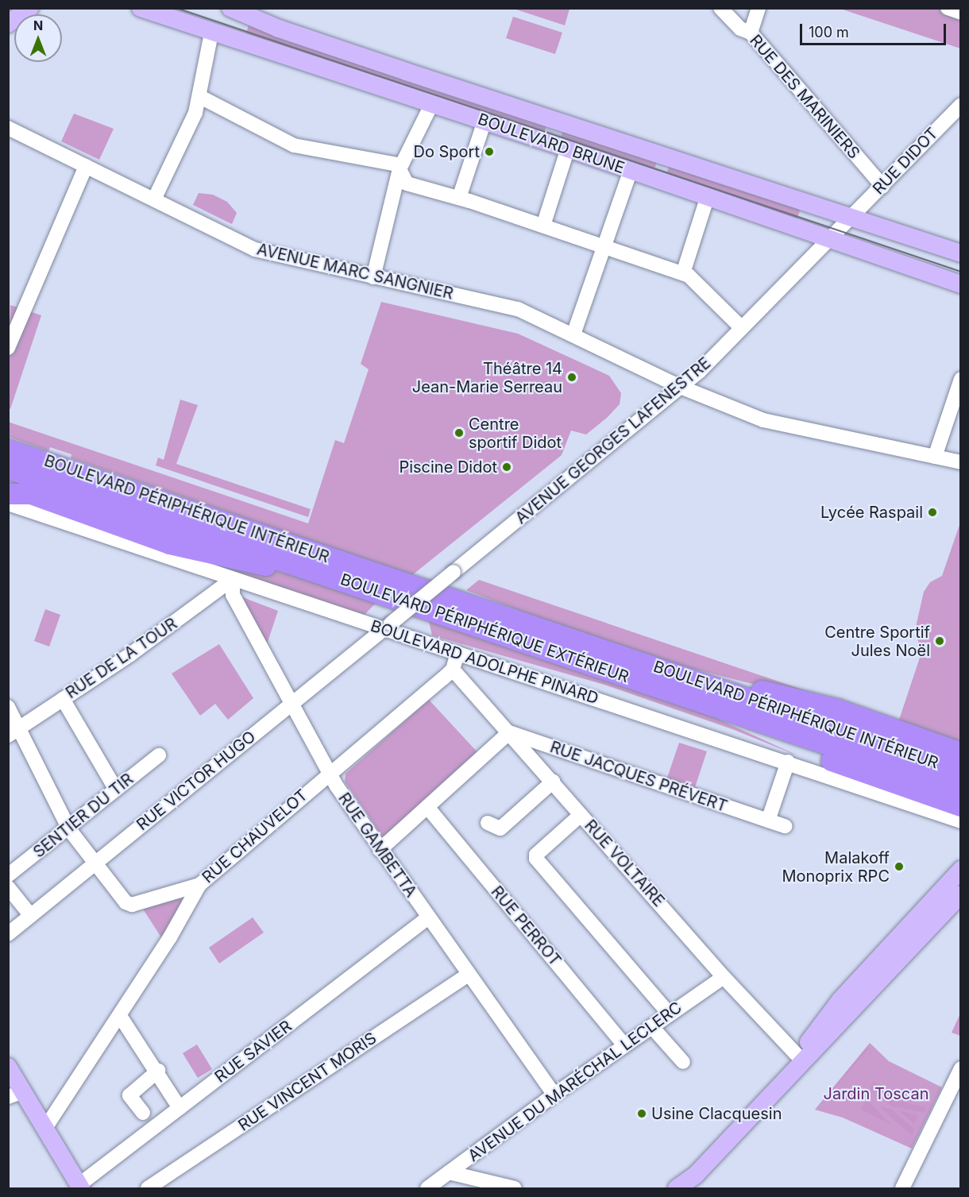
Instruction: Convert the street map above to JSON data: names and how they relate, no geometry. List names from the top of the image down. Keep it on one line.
{"streets":{"highway":["BOULEVARD PÉRIPHÉRIQUE INTÉRIEUR","BOULEVARD PÉRIPHÉRIQUE EXTÉRIEUR"],"main road":["BOULEVARD BRUNE"],"street":["RUE DES MARINIERS","RUE DIDOT","AVENUE MARC SANGNIER","AVENUE GEORGES LAFENESTRE","RUE DE LA TOUR","BOULEVARD ADOLPHE PINARD","RUE JACQUES PRÉVERT","RUE VICTOR HUGO","SENTIER DU TIR","RUE CHAUVELOT","RUE GAMBETTA","RUE VOLTAIRE","RUE PERROT","RUE SAVIER","RUE VINCENT MORIS","AVENUE DU MARÉCHAL LECLERC"]},"crossings":[["RUE DES MARINIERS","RUE DIDOT"],["BOULEVARD BRUNE","RUE DIDOT"],["BOULEVARD BRUNE","AVENUE GEORGES LAFENESTRE"],["RUE DIDOT","AVENUE GEORGES LAFENESTRE"],["AVENUE MARC SANGNIER","AVENUE GEORGES LAFENESTRE"],["AVENUE GEORGES LAFENESTRE","BOULEVARD ADOLPHE PINARD"],["AVENUE GEORGES LAFENESTRE","RUE VICTOR HUGO"],["RUE DE LA TOUR","BOULEVARD ADOLPHE PINARD"],["RUE DE LA TOUR","RUE GAMBETTA"],["BOULEVARD ADOLPHE PINARD","RUE VICTOR HUGO"],["BOULEVARD ADOLPHE PINARD","RUE GAMBETTA"],["RUE JACQUES PRÉVERT","RUE VOLTAIRE"],["RUE VICTOR HUGO","RUE GAMBETTA"],["RUE CHAUVELOT","RUE GAMBETTA"],["RUE CHAUVELOT","RUE VOLTAIRE"],["RUE GAMBETTA","RUE SAVIER"],["RUE GAMBETTA","RUE VINCENT MORIS"],["RUE GAMBETTA","AVENUE DU MARÉCHAL LECLERC"],["RUE VOLTAIRE","AVENUE DU MARÉCHAL LECLERC"],["RUE PERROT","AVENUE DU MARÉCHAL LECLERC"]],"parks":["Jardin Toscan"],"places":["Do Sport","Théâtre 14 Jean-Marie Serreau","Centre sportif Didot","Piscine Didot","Lycée Raspail","Centre Sportif Jules Noël","Malakoff Monoprix RPC","Usine Clacquesin"],"scale_bar":"100 m","north":"top"}
